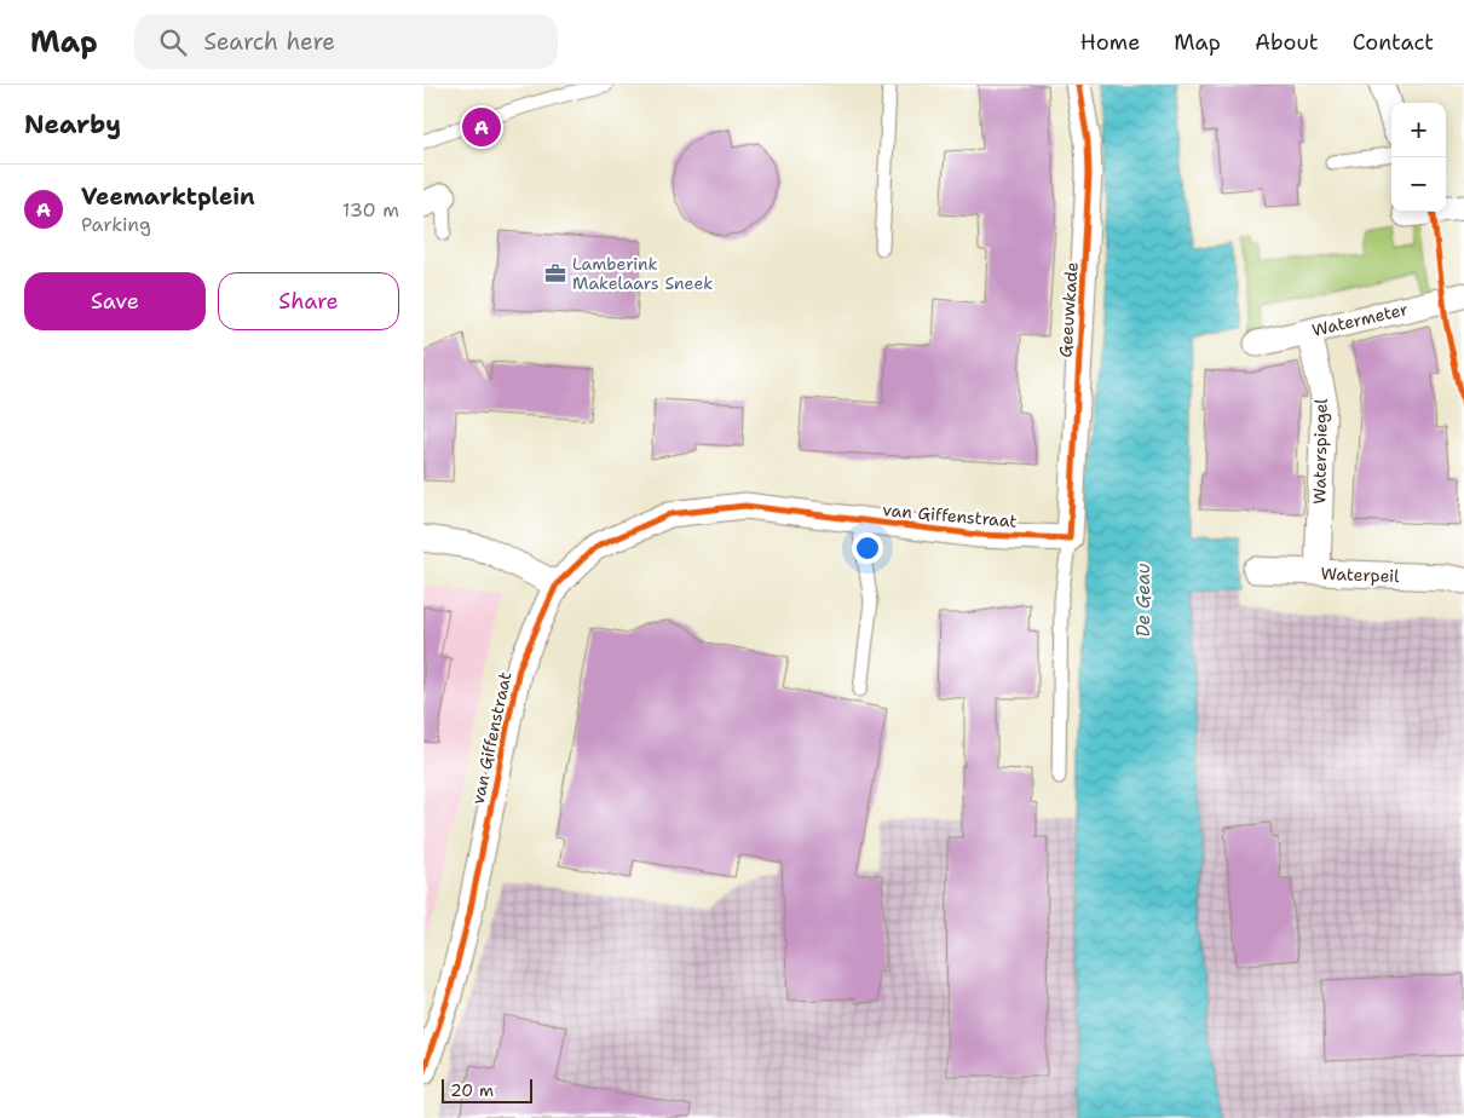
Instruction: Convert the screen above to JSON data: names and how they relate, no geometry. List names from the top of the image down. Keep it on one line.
{"streets":{"street":["Geeuwkade","Watermeter","Waterspiegel","van Giffenstraat","Waterpeil"]},"crossings":[["Geeuwkade","van Giffenstraat"],["Watermeter","Waterspiegel"],["Waterspiegel","Waterpeil"]],"water":["De Geau"],"places":{"office":["Lamberink Makelaars Sneek"]},"scale_bar":"20 m","page":{"header":"Map","search":"Search here","nav":["Home","Map","About","Contact"],"heading":"Nearby","map_buttons":["+","−"],"pins":"A","list":[{"mark":"A","name":"Veemarktplein","note":"Parking","value":"130 m"}],"buttons":["Save","Share"],"scale":"20 m"}}
